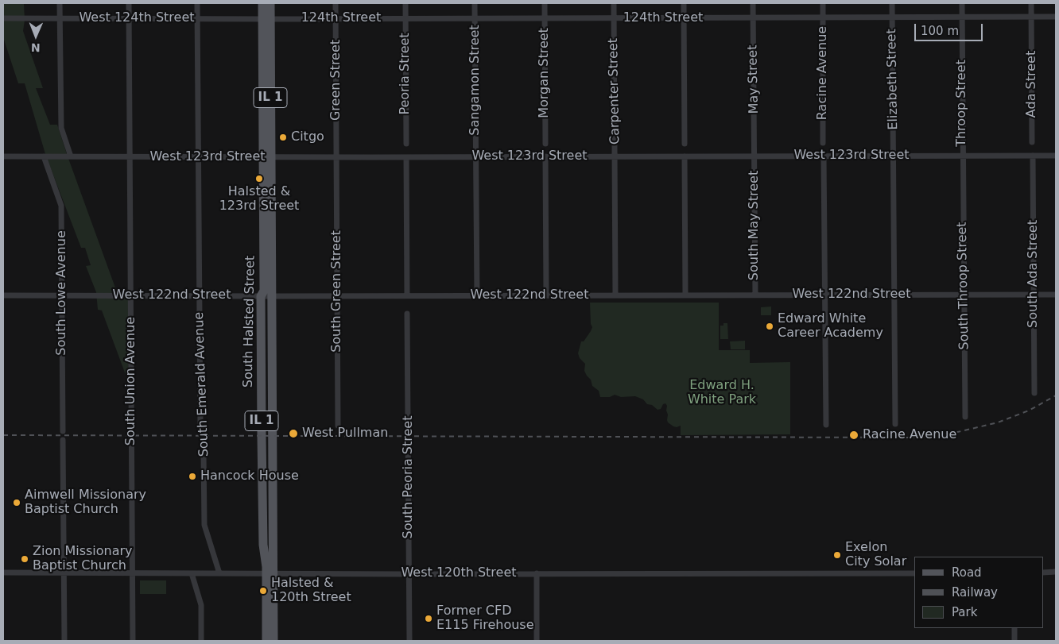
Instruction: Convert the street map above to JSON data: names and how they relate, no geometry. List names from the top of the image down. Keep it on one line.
{"streets":{"main road":["IL 1","South Halsted Street"],"street":["West 124th Street","124th Street","Morgan Street","Racine Avenue","Peoria Street","May Street","Elizabeth Street","Green Street","Sangamon Street","Ada Street","Carpenter Street","Throop Street","West 123rd Street","South May Street","South Ada Street","South Throop Street","South Green Street","South Lowe Avenue","West 122nd Street","South Union Avenue","South Emerald Avenue","South Peoria Street","West 120th Street"]},"crossings":[["West 124th Street","124th Street"],["West 124th Street","South Halsted Street"],["West 124th Street","South Union Avenue"],["West 124th Street","South Emerald Avenue"],["124th Street","Morgan Street"],["124th Street","Racine Avenue"],["124th Street","Peoria Street"],["124th Street","May Street"],["124th Street","Elizabeth Street"],["124th Street","Green Street"],["124th Street","Sangamon Street"],["124th Street","Ada Street"],["124th Street","Carpenter Street"],["124th Street","Throop Street"],["124th Street","South Halsted Street"],["May Street","West 123rd Street"],["May Street","South May Street"],["Elizabeth Street","West 123rd Street"],["Elizabeth Street","West 122nd Street"],["Green Street","West 123rd Street"],["Green Street","South Green Street"],["Sangamon Street","West 123rd Street"],["Sangamon Street","West 122nd Street"],["Carpenter Street","West 123rd Street"],["Carpenter Street","West 122nd Street"],["Throop Street","West 123rd Street"],["Throop Street","South Throop Street"],["West 123rd Street","South May Street"],["West 123rd Street","South Ada Street"],["West 123rd Street","South Throop Street"],["West 123rd Street","South Green Street"],["West 123rd Street","South Lowe Avenue"],["West 123rd Street","South Halsted Street"],["West 123rd Street","South Union Avenue"],["West 123rd Street","South Emerald Avenue"],["South May Street","West 122nd Street"],["South Ada Street","West 122nd Street"],["South Throop Street","West 122nd Street"],["South Green Street","West 122nd Street"],["South Lowe Avenue","West 122nd Street"],["West 122nd Street","South Halsted Street"],["West 122nd Street","South Union Avenue"],["West 122nd Street","South Emerald Avenue"],["South Halsted Street","West 120th Street"],["South Union Avenue","West 120th Street"],["South Emerald Avenue","West 120th Street"],["South Peoria Street","West 120th Street"]],"parks":["Edward H. White Park"],"places":["Citgo","Halsted & 123rd Street","Edward White Career Academy","West Pullman","Racine Avenue","Hancock House","Aimwell Missionary Baptist Church","Exelon City Solar","Zion Missionary Baptist Church","Halsted & 120th Street","Former CFD E115 Firehouse"],"legend":["Road","Railway","Park"],"scale_bar":"100 m","north":"bottom"}
